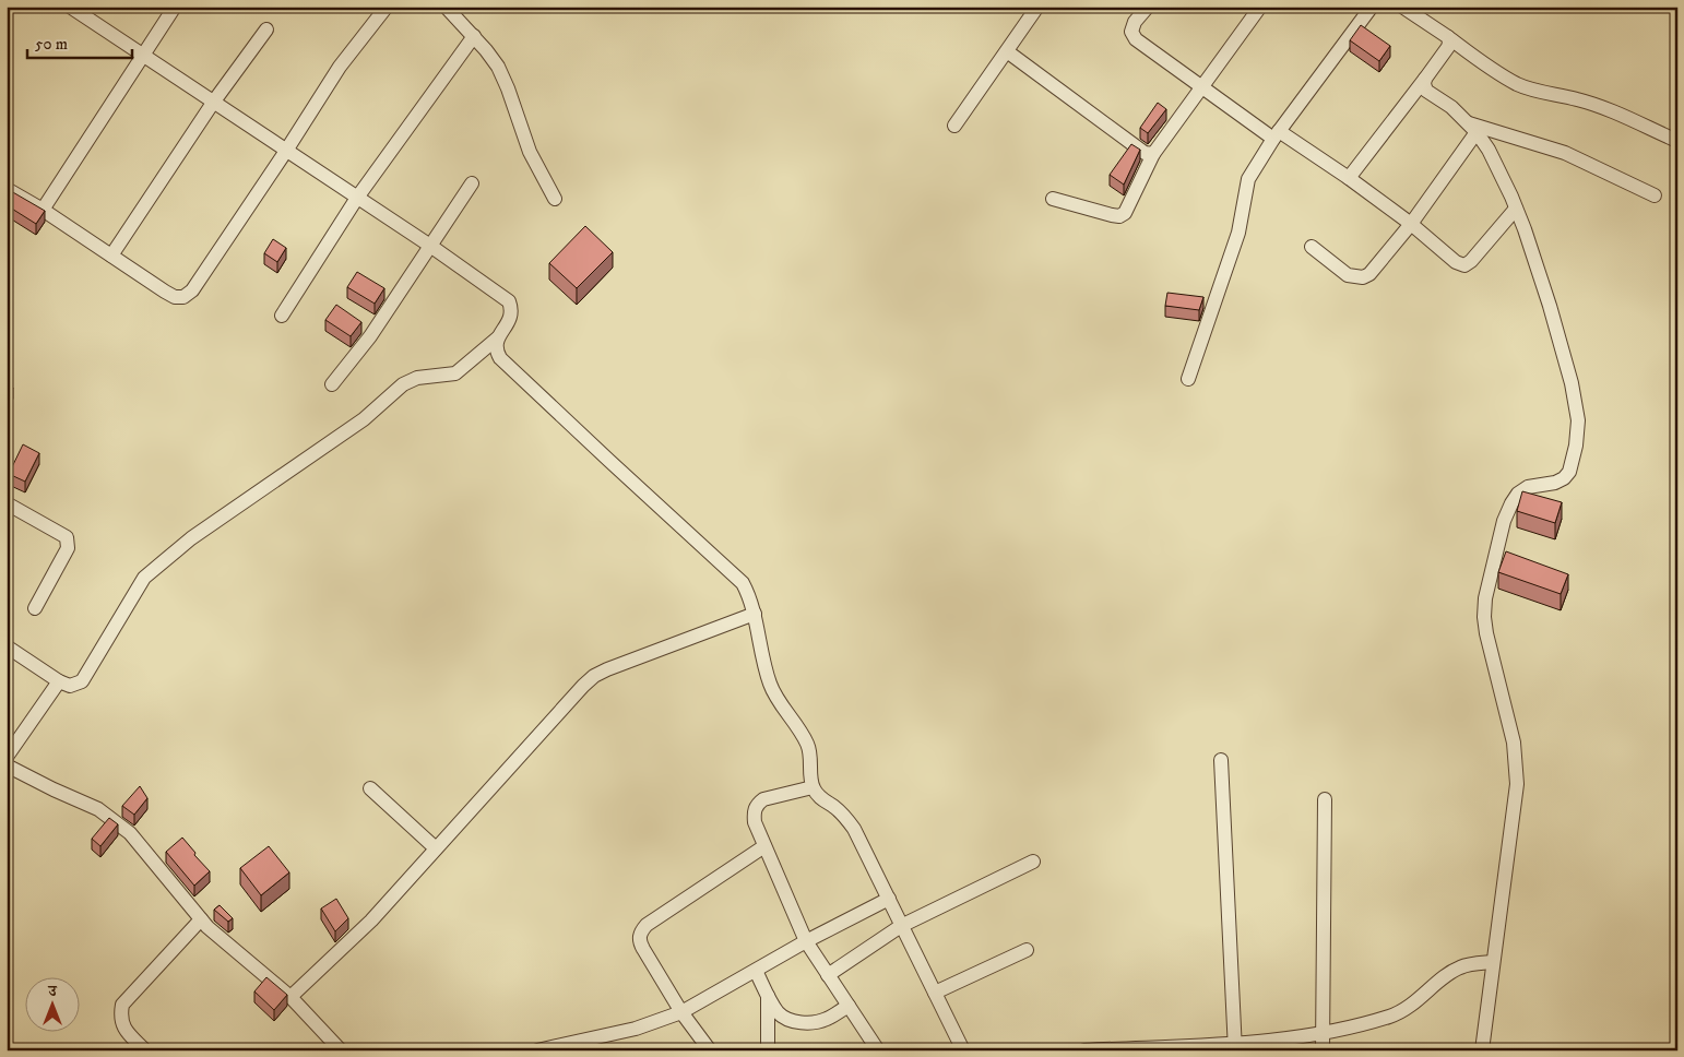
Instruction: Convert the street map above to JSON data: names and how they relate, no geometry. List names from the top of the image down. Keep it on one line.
{"scale_bar":"50 m","north":"top"}
